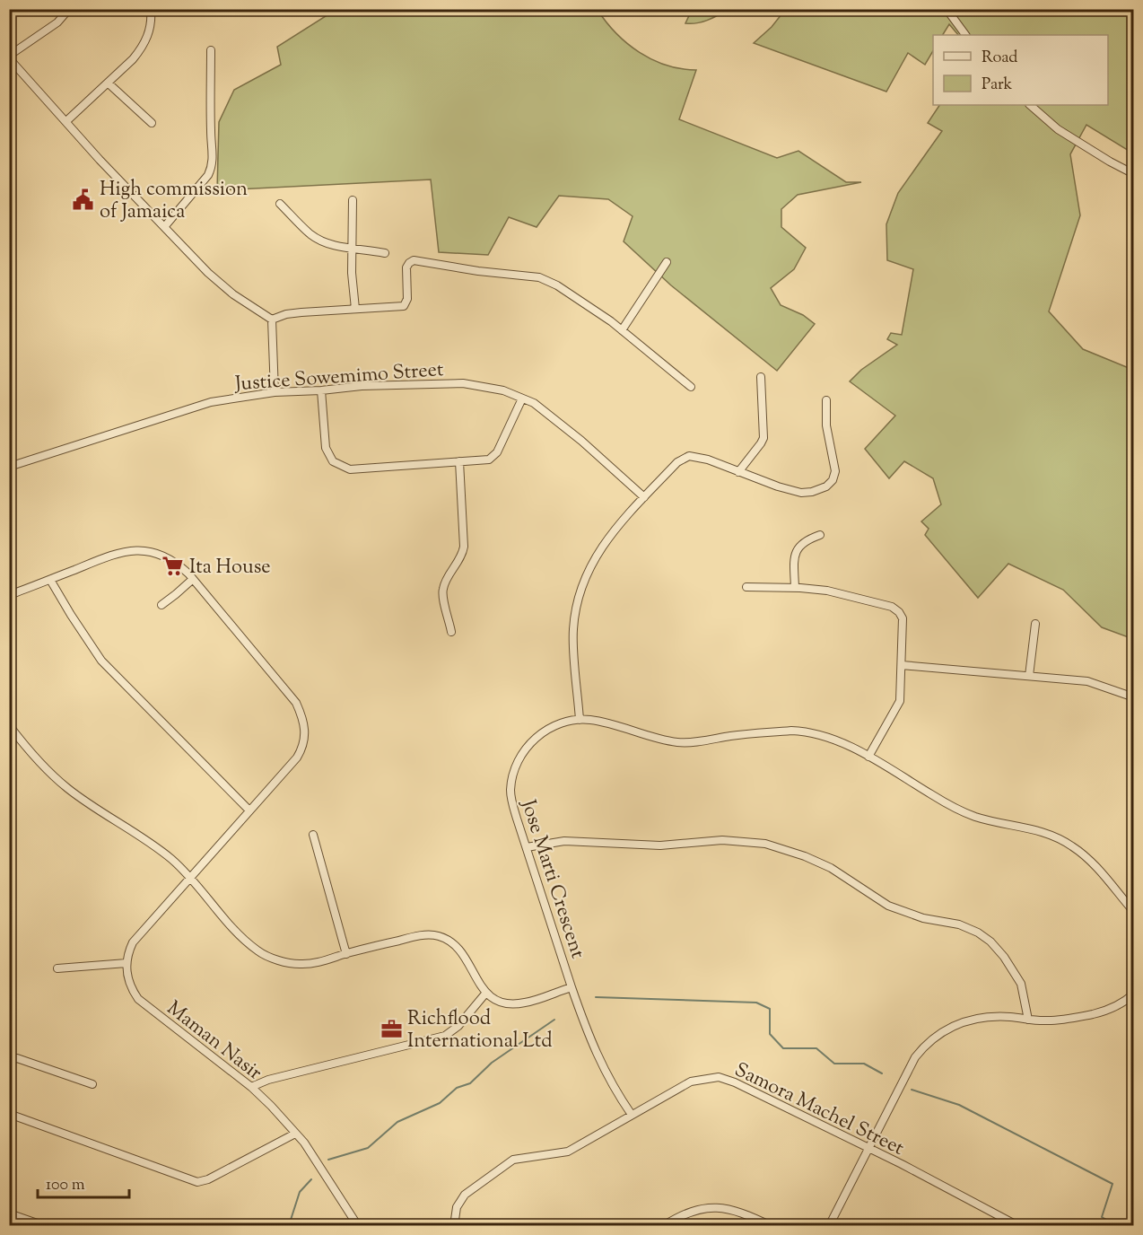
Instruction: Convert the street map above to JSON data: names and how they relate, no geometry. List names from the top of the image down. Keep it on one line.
{"streets":{"street":["Justice Sowemimo Street","Jose Marti Crescent","Maman Nasir","Samora Machel Street"]},"crossings":[["Jose Marti Crescent","Samora Machel Street"]],"places":{"public building":["High commission of Jamaica"],"supermarket":["Ita House"],"office":["Richflood International Ltd"]},"legend":["Road","Park"],"scale_bar":"100 m"}
